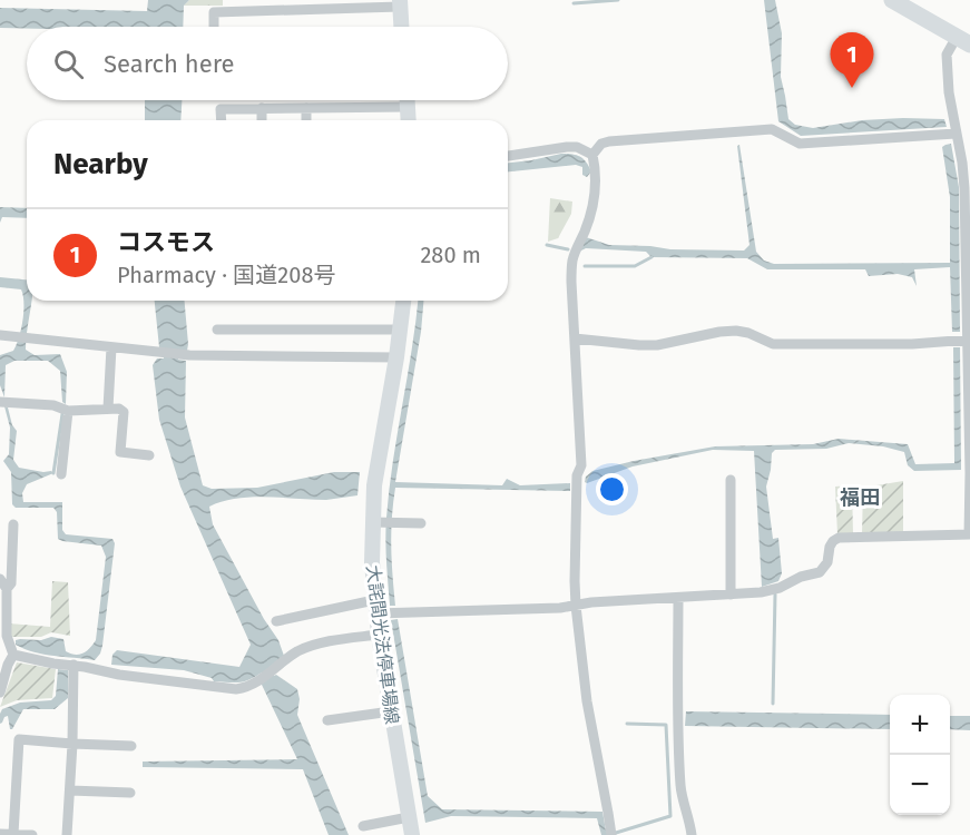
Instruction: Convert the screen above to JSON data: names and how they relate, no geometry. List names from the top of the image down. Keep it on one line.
{"streets":{"main road":["大詫間光法停車場線"]},"districts":["福田"],"page":{"search":"Search here","pins":"1","heading":"Nearby","list":[{"mark":"1","name":"コスモス","note":"Pharmacy · 国道208号","value":"280 m"}],"map_buttons":["+","−"]}}
